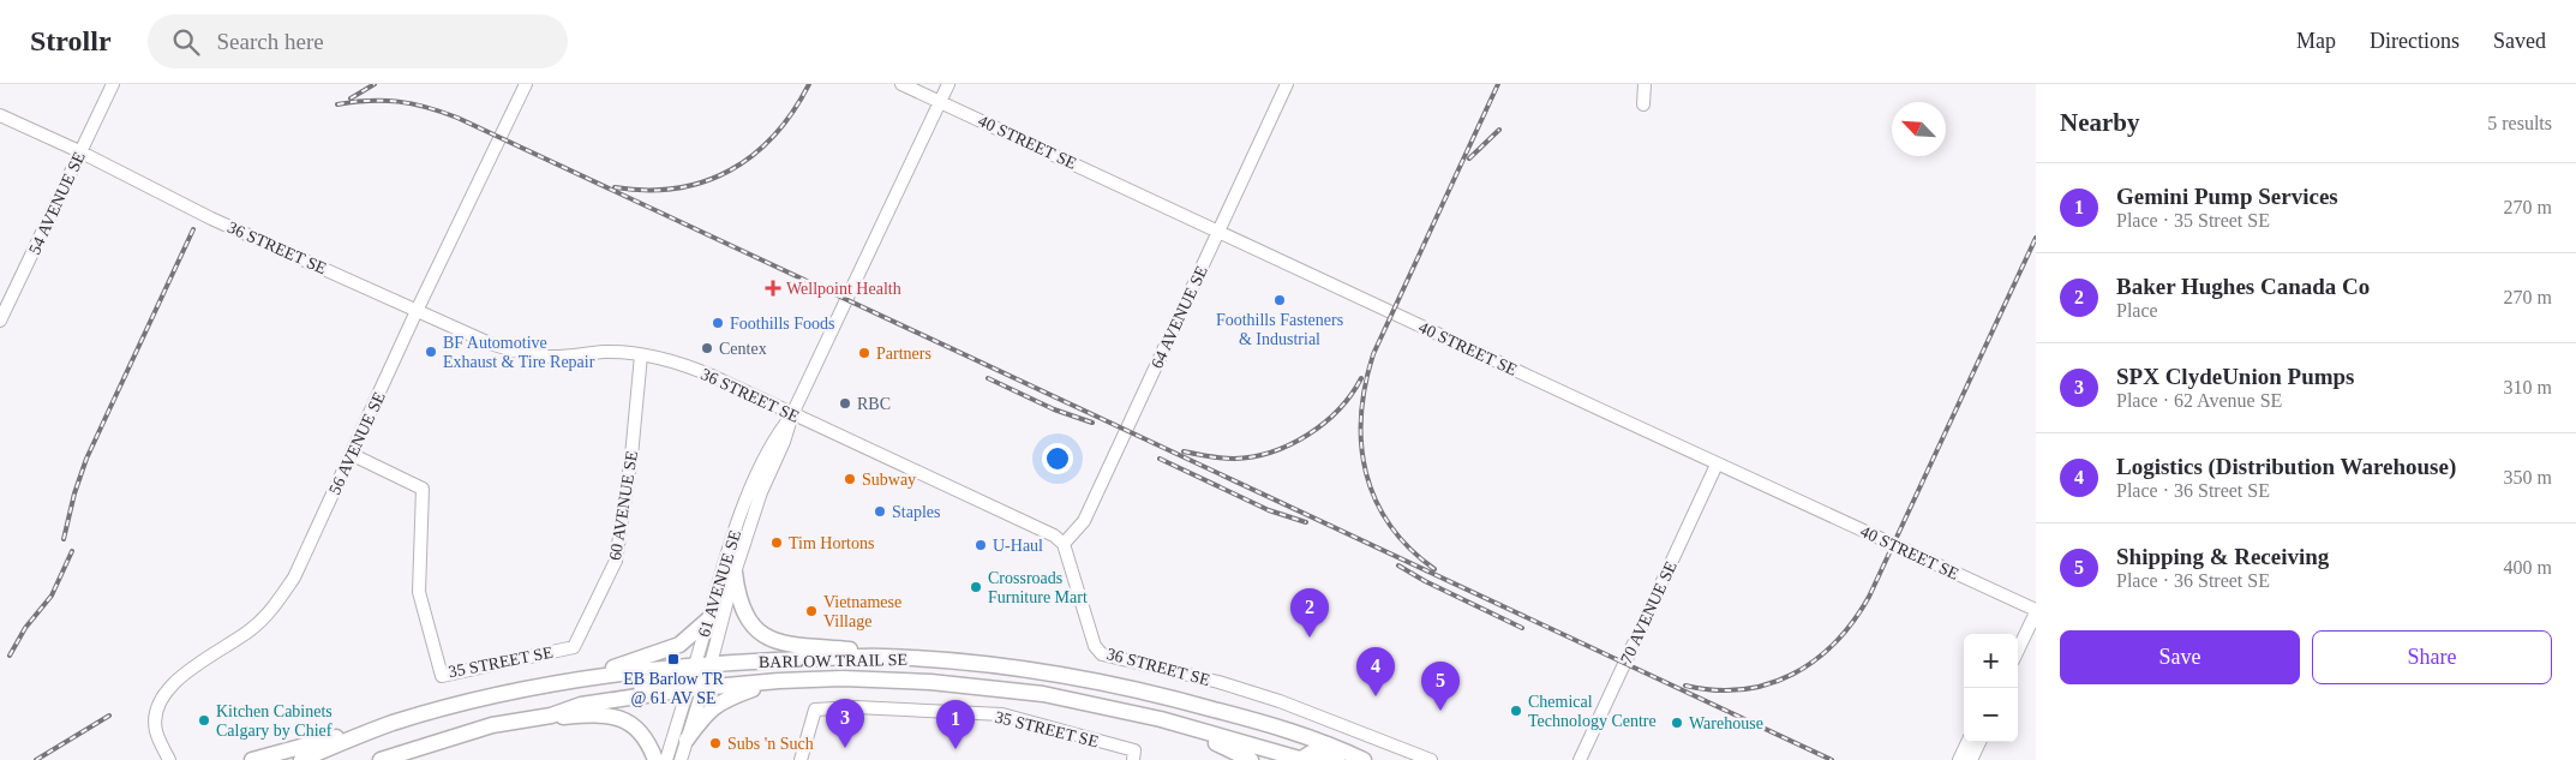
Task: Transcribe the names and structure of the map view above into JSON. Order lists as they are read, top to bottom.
{
  "streets": {
    "main road": ["BARLOW TRAIL SE"],
    "street": [
      "40 STREET SE",
      "54 AVENUE SE",
      "36 STREET SE",
      "64 AVENUE SE",
      "56 AVENUE SE",
      "60 AVENUE SE",
      "61 AVENUE SE",
      "70 AVENUE SE",
      "35 STREET SE"
    ]
  },
  "crossings": [
    ["40 STREET SE", "64 AVENUE SE"],
    ["40 STREET SE", "61 AVENUE SE"],
    ["40 STREET SE", "70 AVENUE SE"],
    ["54 AVENUE SE", "36 STREET SE"],
    ["36 STREET SE", "64 AVENUE SE"],
    ["36 STREET SE", "56 AVENUE SE"],
    ["36 STREET SE", "60 AVENUE SE"],
    ["36 STREET SE", "61 AVENUE SE"],
    ["56 AVENUE SE", "35 STREET SE"],
    ["60 AVENUE SE", "35 STREET SE"],
    ["61 AVENUE SE", "BARLOW TRAIL SE"]
  ],
  "places": {
    "health": ["Wellpoint Health"],
    "other": [
      "Foothills Fasteners & Industrial",
      "Foothills Foods",
      "Centex",
      "BF Automotive Exhaust & Tire Repair",
      "Partners",
      "RBC",
      "Subway",
      "Staples",
      "Tim Hortons",
      "U-Haul",
      "Crossroads Furniture Mart",
      "Vietnamese Village",
      "Chemical Technology Centre",
      "Kitchen Cabinets Calgary by Chief",
      "Warehouse",
      "Subs 'n Such"
    ],
    "transit": ["EB Barlow TR @ 61 AV SE"]
  },
  "north": "top left",
  "page": {
    "header": "Strollr",
    "search": "Search here",
    "nav": ["Map", "Directions", "Saved"],
    "heading": ["Nearby", "5 results"],
    "list": [
      {
        "mark": "1",
        "name": "Gemini Pump Services",
        "note": "Place · 35 Street SE",
        "value": "270 m"
      },
      {
        "mark": "2",
        "name": "Baker Hughes Canada Co",
        "note": "Place",
        "value": "270 m"
      },
      {
        "mark": "3",
        "name": "SPX ClydeUnion Pumps",
        "note": "Place · 62 Avenue SE",
        "value": "310 m"
      },
      {
        "mark": "4",
        "name": "Logistics (Distribution Warehouse)",
        "note": "Place · 36 Street SE",
        "value": "350 m"
      },
      {
        "mark": "5",
        "name": "Shipping & Receiving",
        "note": "Place · 36 Street SE",
        "value": "400 m"
      }
    ],
    "pins": [
      "2",
      "4",
      "5",
      "3",
      "1"
    ],
    "buttons": ["Save", "Share"],
    "map_buttons": ["+", "−"]
  }
}
